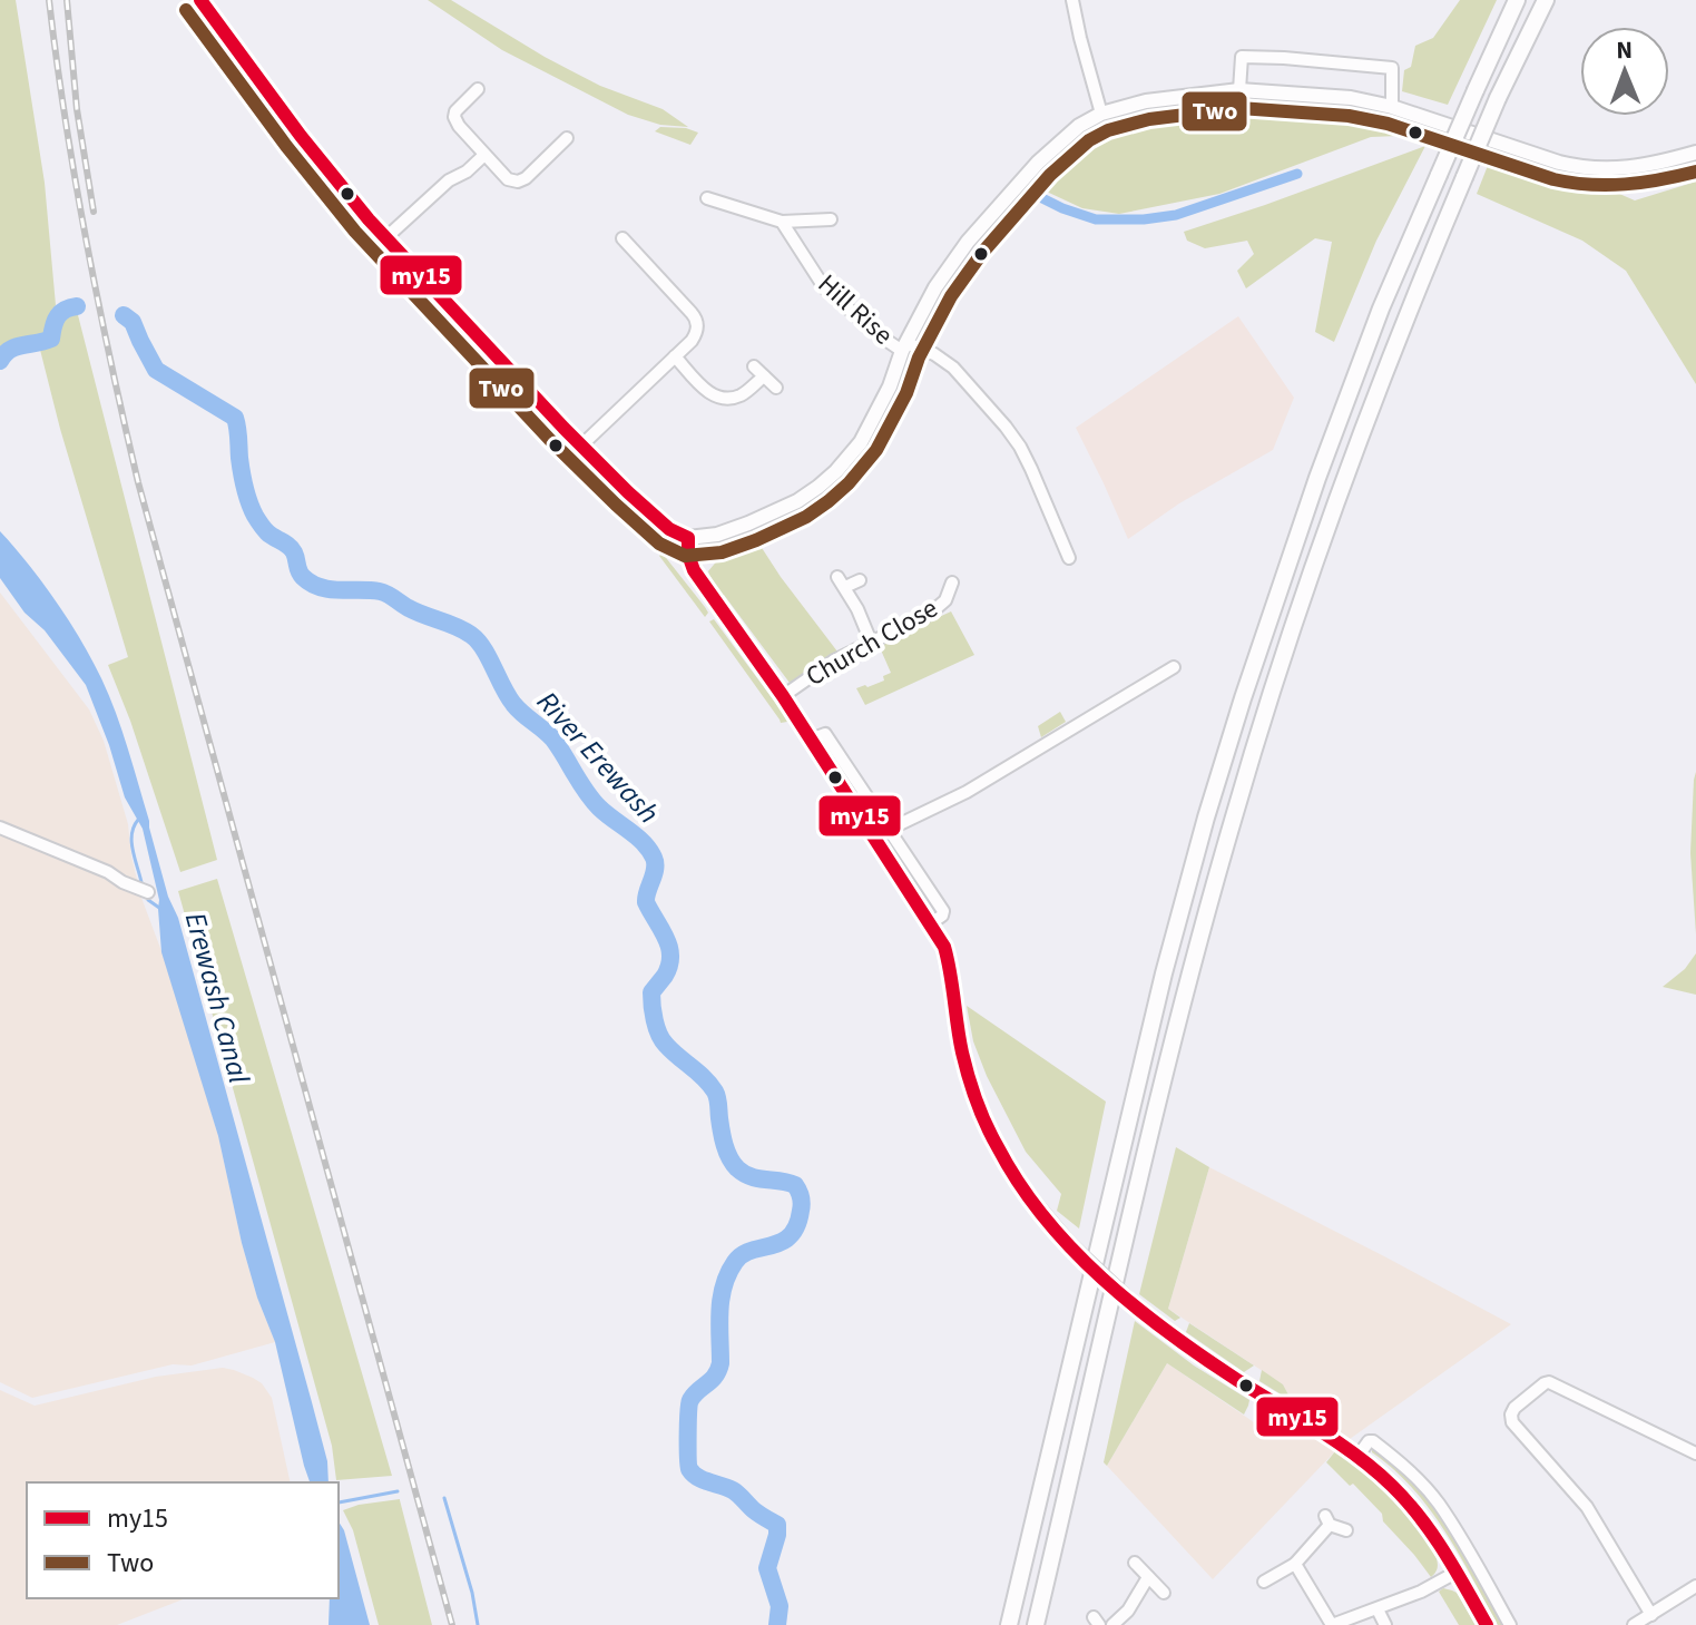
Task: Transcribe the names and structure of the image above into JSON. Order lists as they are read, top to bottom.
{
  "streets": {
    "street": ["Hill Rise", "Church Close"]
  },
  "water": ["River Erewash", "Erewash Canal"],
  "lines": ["transit line my15", "transit line Two"],
  "legend": ["my15", "Two"],
  "north": "top"
}
